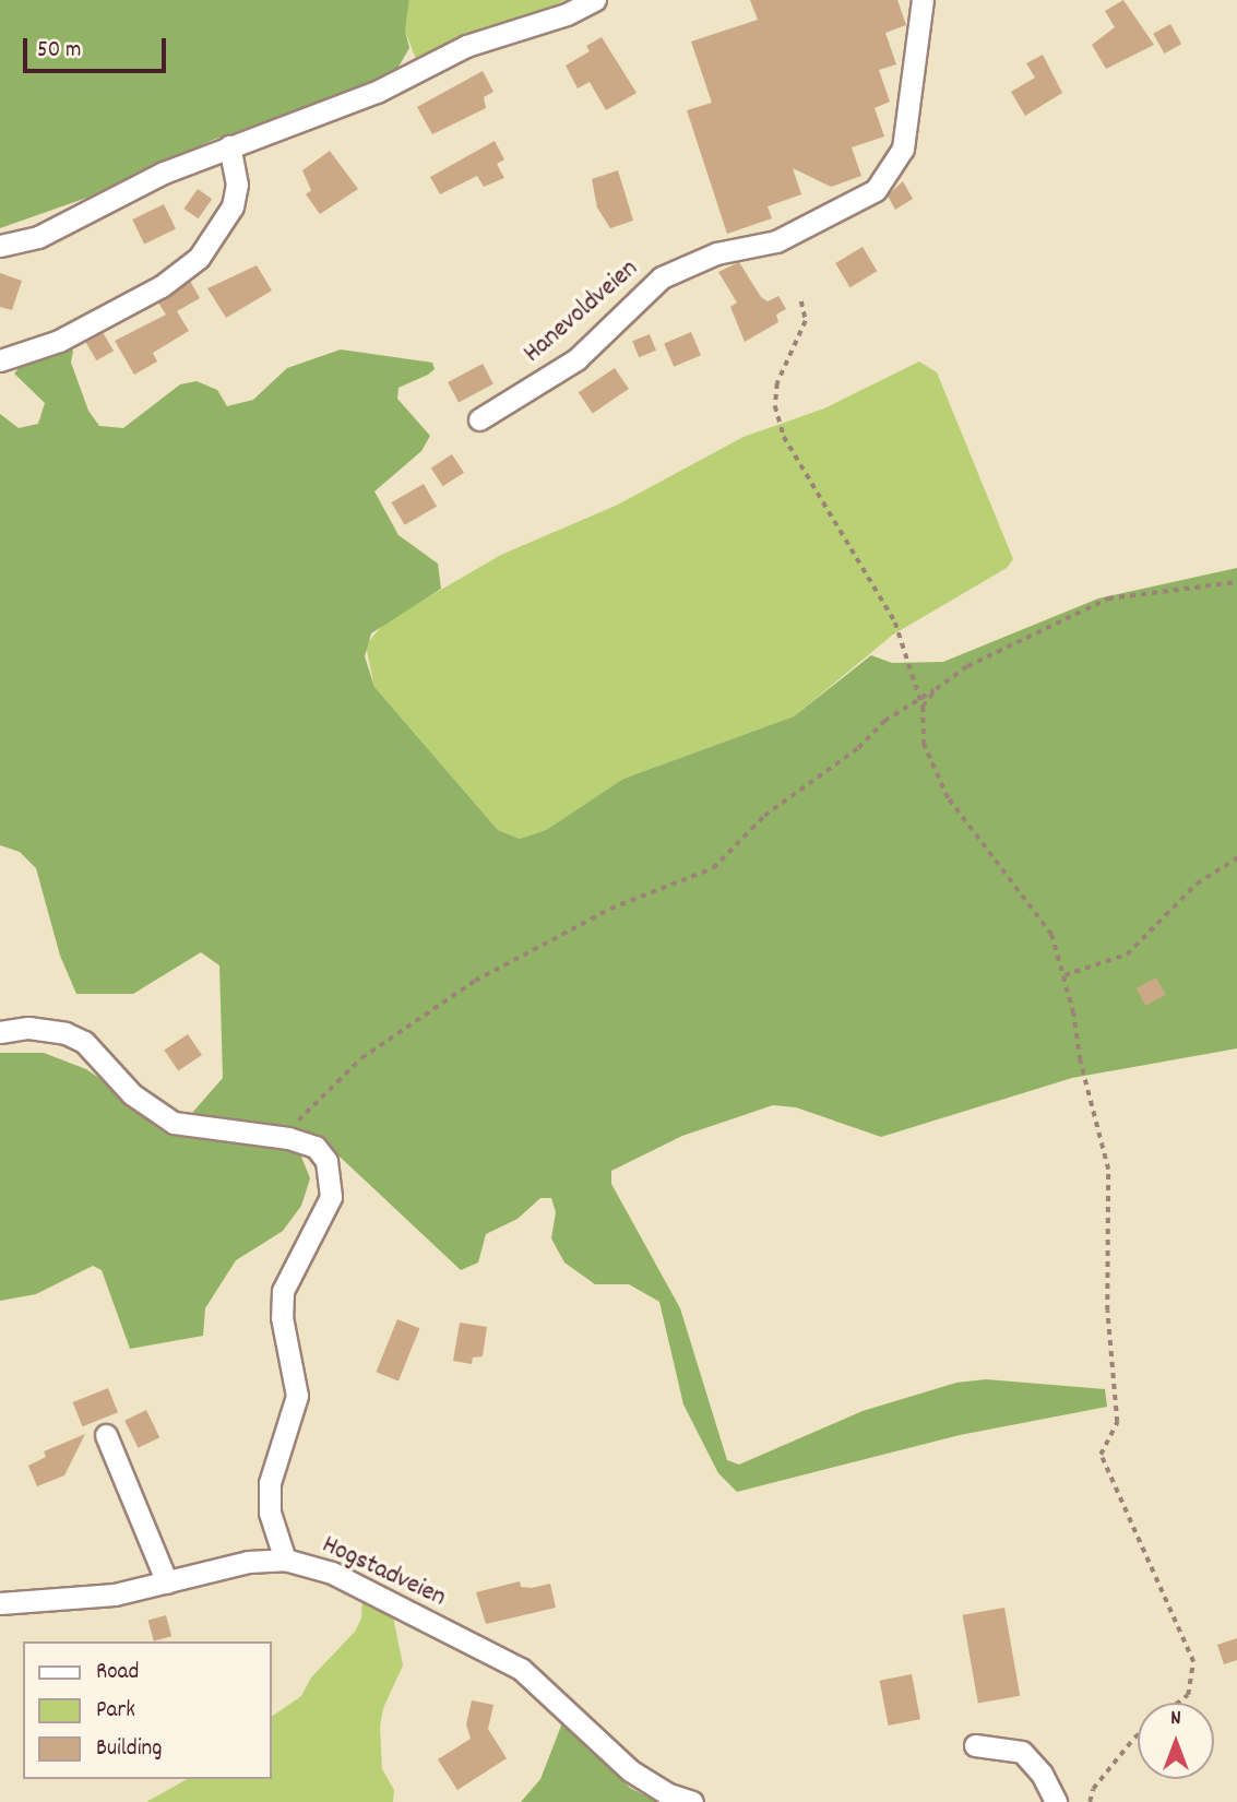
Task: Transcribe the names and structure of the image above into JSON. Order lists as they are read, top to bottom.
{
  "streets": {
    "street": ["Hanevoldveien", "Hogstadveien"]
  },
  "legend": ["Road", "Park", "Building"],
  "scale_bar": "50 m",
  "north": "top"
}
